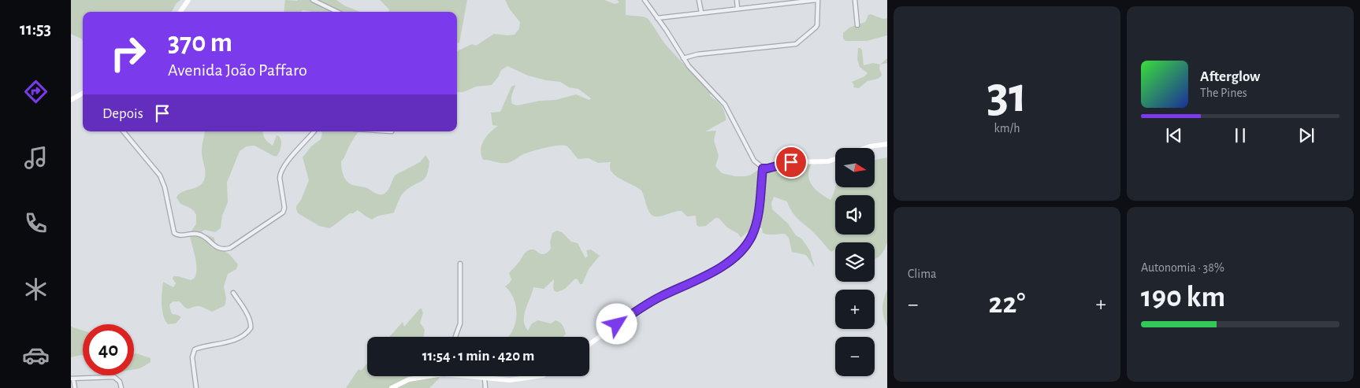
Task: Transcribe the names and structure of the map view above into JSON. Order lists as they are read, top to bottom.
{
  "north": "right",
  "page": {
    "tabs": "11:53",
    "tile": [
      ["31", "km/h"],
      "Clima",
      ["Autonomia · 38%", "190 km"]
    ],
    "turn": ["370 m", "Avenida João Paffaro"],
    "song": ["Afterglow", "The Pines"],
    "then": "Depois",
    "map_buttons": ["+", "−"],
    "heat": ["−", "22°", "+"],
    "limit": "40",
    "trip": "11:54 · 1 min · 420 m"
  }
}
